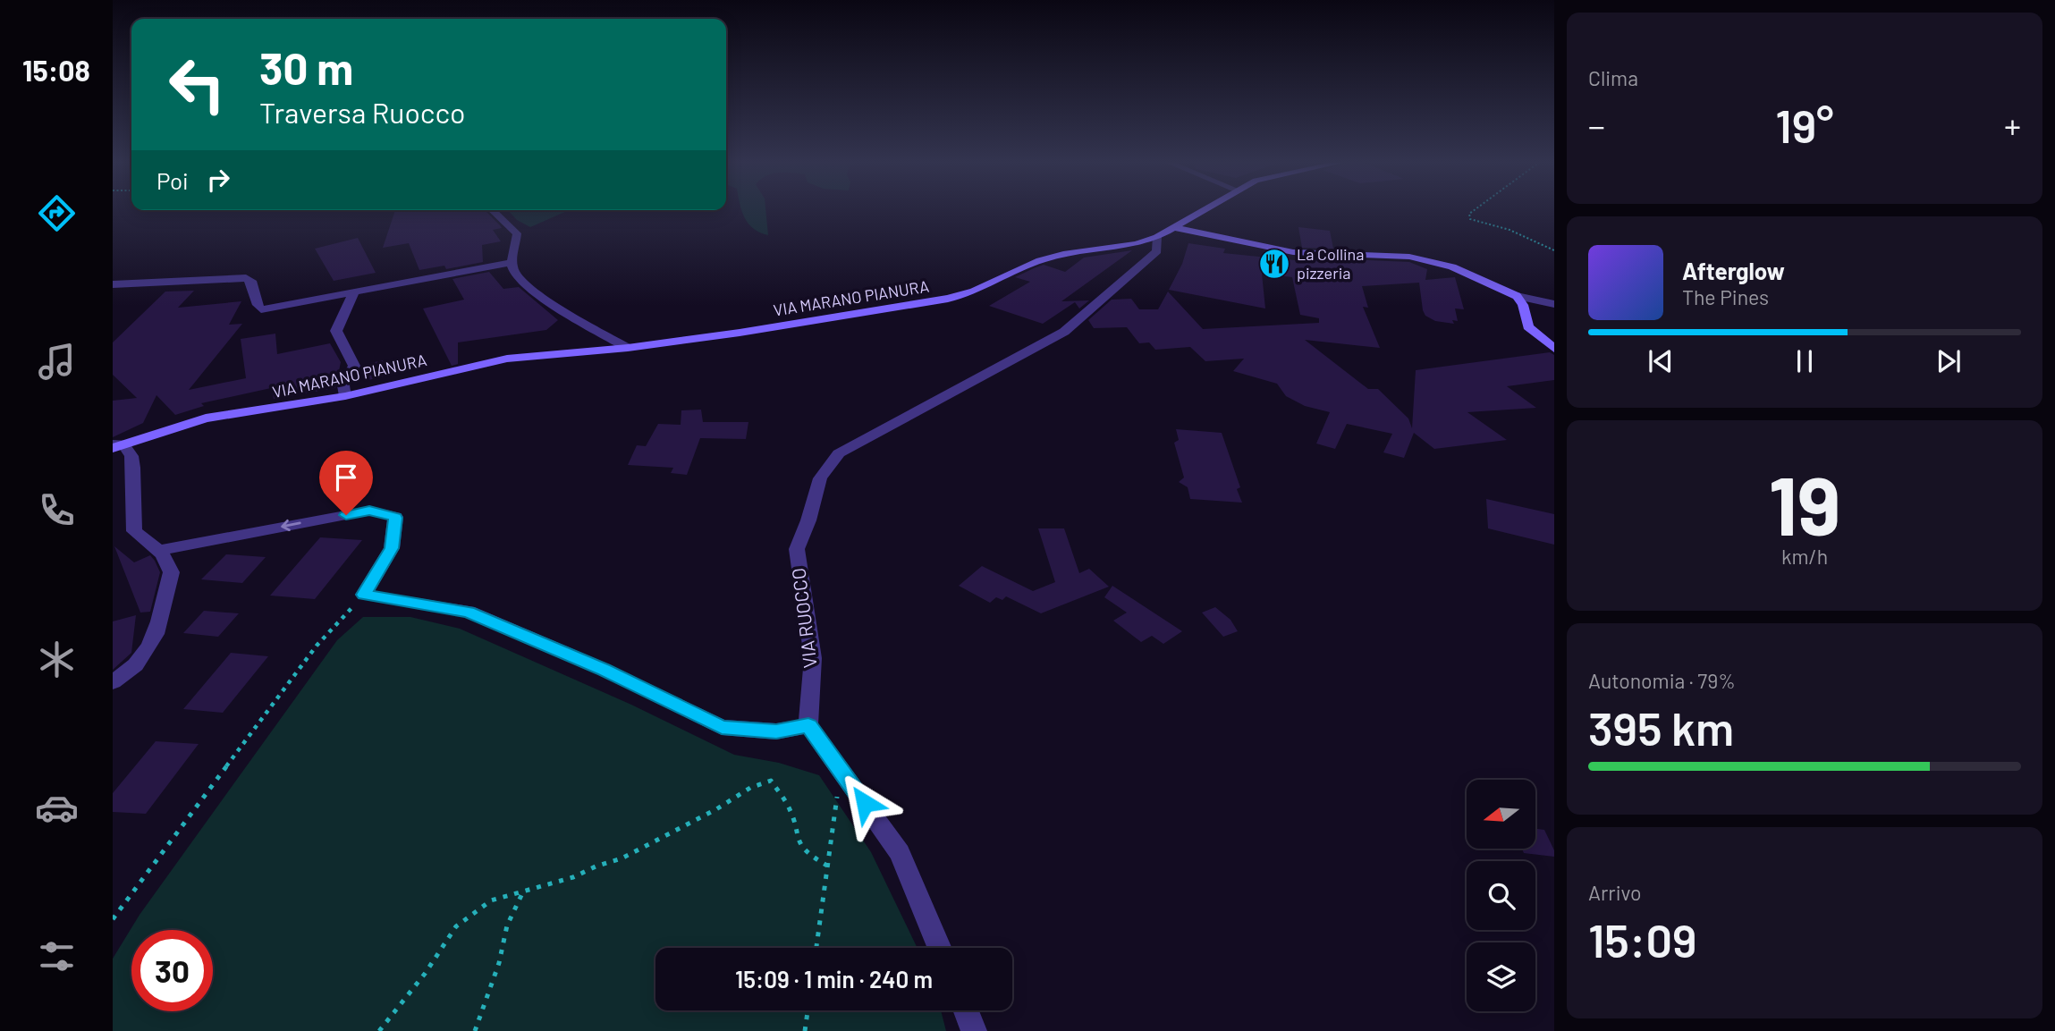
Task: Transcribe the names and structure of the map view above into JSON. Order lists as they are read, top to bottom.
{
  "streets": {
    "street": ["VIA MARANO PIANURA", "VIA RUOCCO"]
  },
  "crossings": [
    ["VIA MARANO PIANURA", "VIA RUOCCO"]
  ],
  "places": {
    "restaurant": ["La Collina pizzeria"]
  },
  "north": "left",
  "page": {
    "tabs": "15:08",
    "tile": [
      "Clima",
      ["19", "km/h"],
      ["Autonomia · 79%", "395 km"],
      ["Arrivo", "15:09"]
    ],
    "turn": ["30 m", "Traversa Ruocco"],
    "heat": ["−", "19°", "+"],
    "then": "Poi",
    "song": ["Afterglow", "The Pines"],
    "limit": "30",
    "trip": "15:09 · 1 min · 240 m"
  }
}
